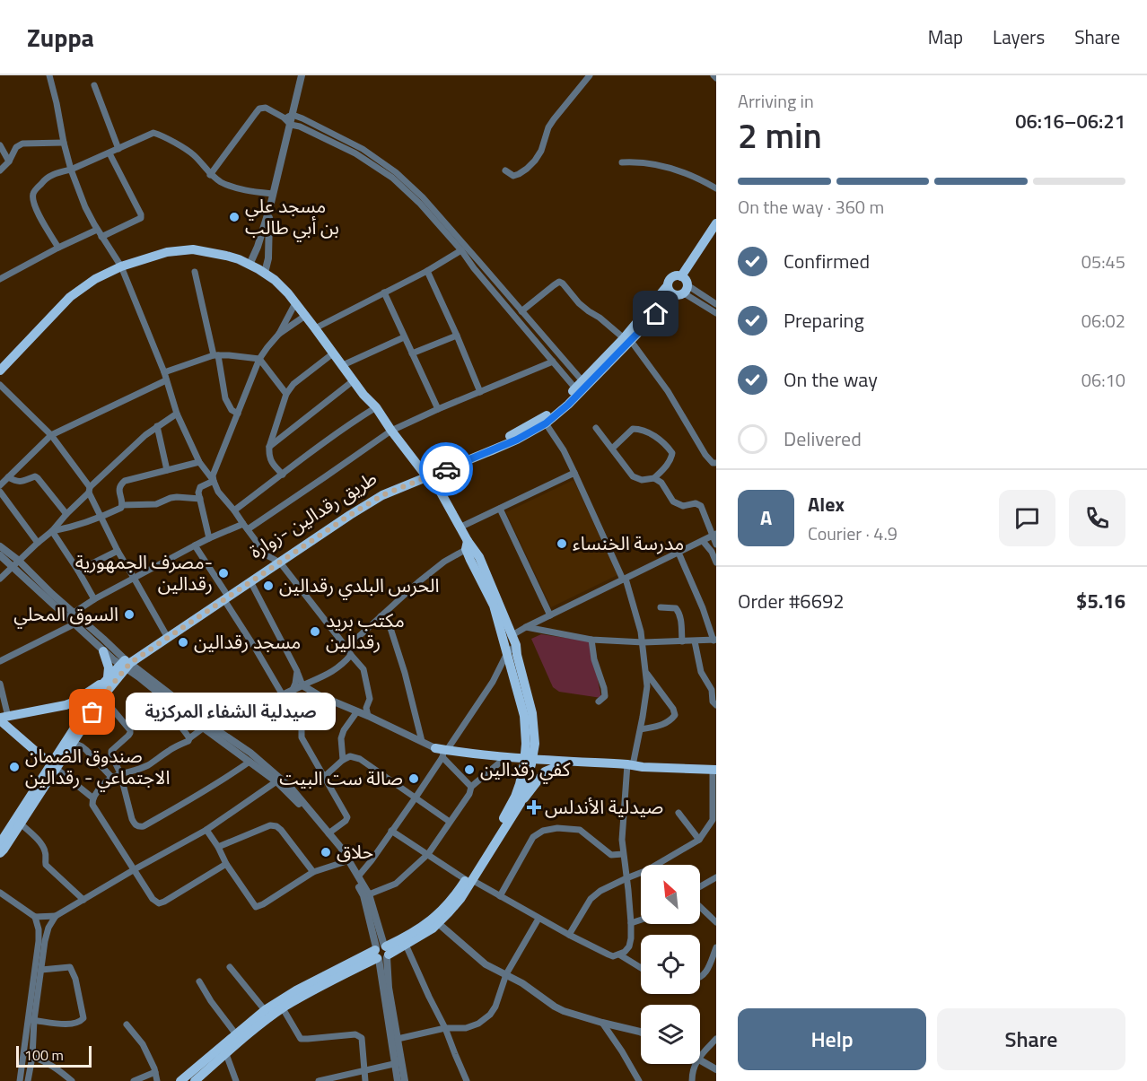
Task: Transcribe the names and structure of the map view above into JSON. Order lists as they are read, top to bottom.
{
  "streets": {
    "main road": ["طريق رقدالين -زوارة"]
  },
  "places": {
    "other": [
      "مسجد علي بن أبي طالب",
      "مدرسة الخنساء",
      "مصرف الجمهورية- رقدالين",
      "الحرس البلدي رقدالين",
      "السوق المحلي",
      "مكتب بريد رقدالين",
      "مسجد رقدالين",
      "صيدلية الشفاء المركزية",
      "صندوق الضمان الاجتماعي - رقدالين",
      "كفي رقدالين",
      "صالة ست البيت",
      "حلاق"
    ],
    "health": ["صيدلية الأندلس"]
  },
  "scale_bar": "100 m",
  "north": "top left",
  "page": {
    "header": "Zuppa",
    "nav": ["Map", "Layers", "Share"],
    "heading": ["2 min", "Arriving in", "06:16–06:21"],
    "panel": [
      "Alex",
      "Courier · 4.9",
      "Order #6692",
      "$5.16"
    ],
    "bar": "On the way · 360 m",
    "list": [
      ["Confirmed", "05:45"],
      ["Preparing", "06:02"],
      ["On the way", "06:10"],
      "Delivered"
    ],
    "round": "A",
    "bubble": "صيدلية الشفاء المركزية",
    "buttons": ["Help", "Share"],
    "scale": "100 m"
  }
}
